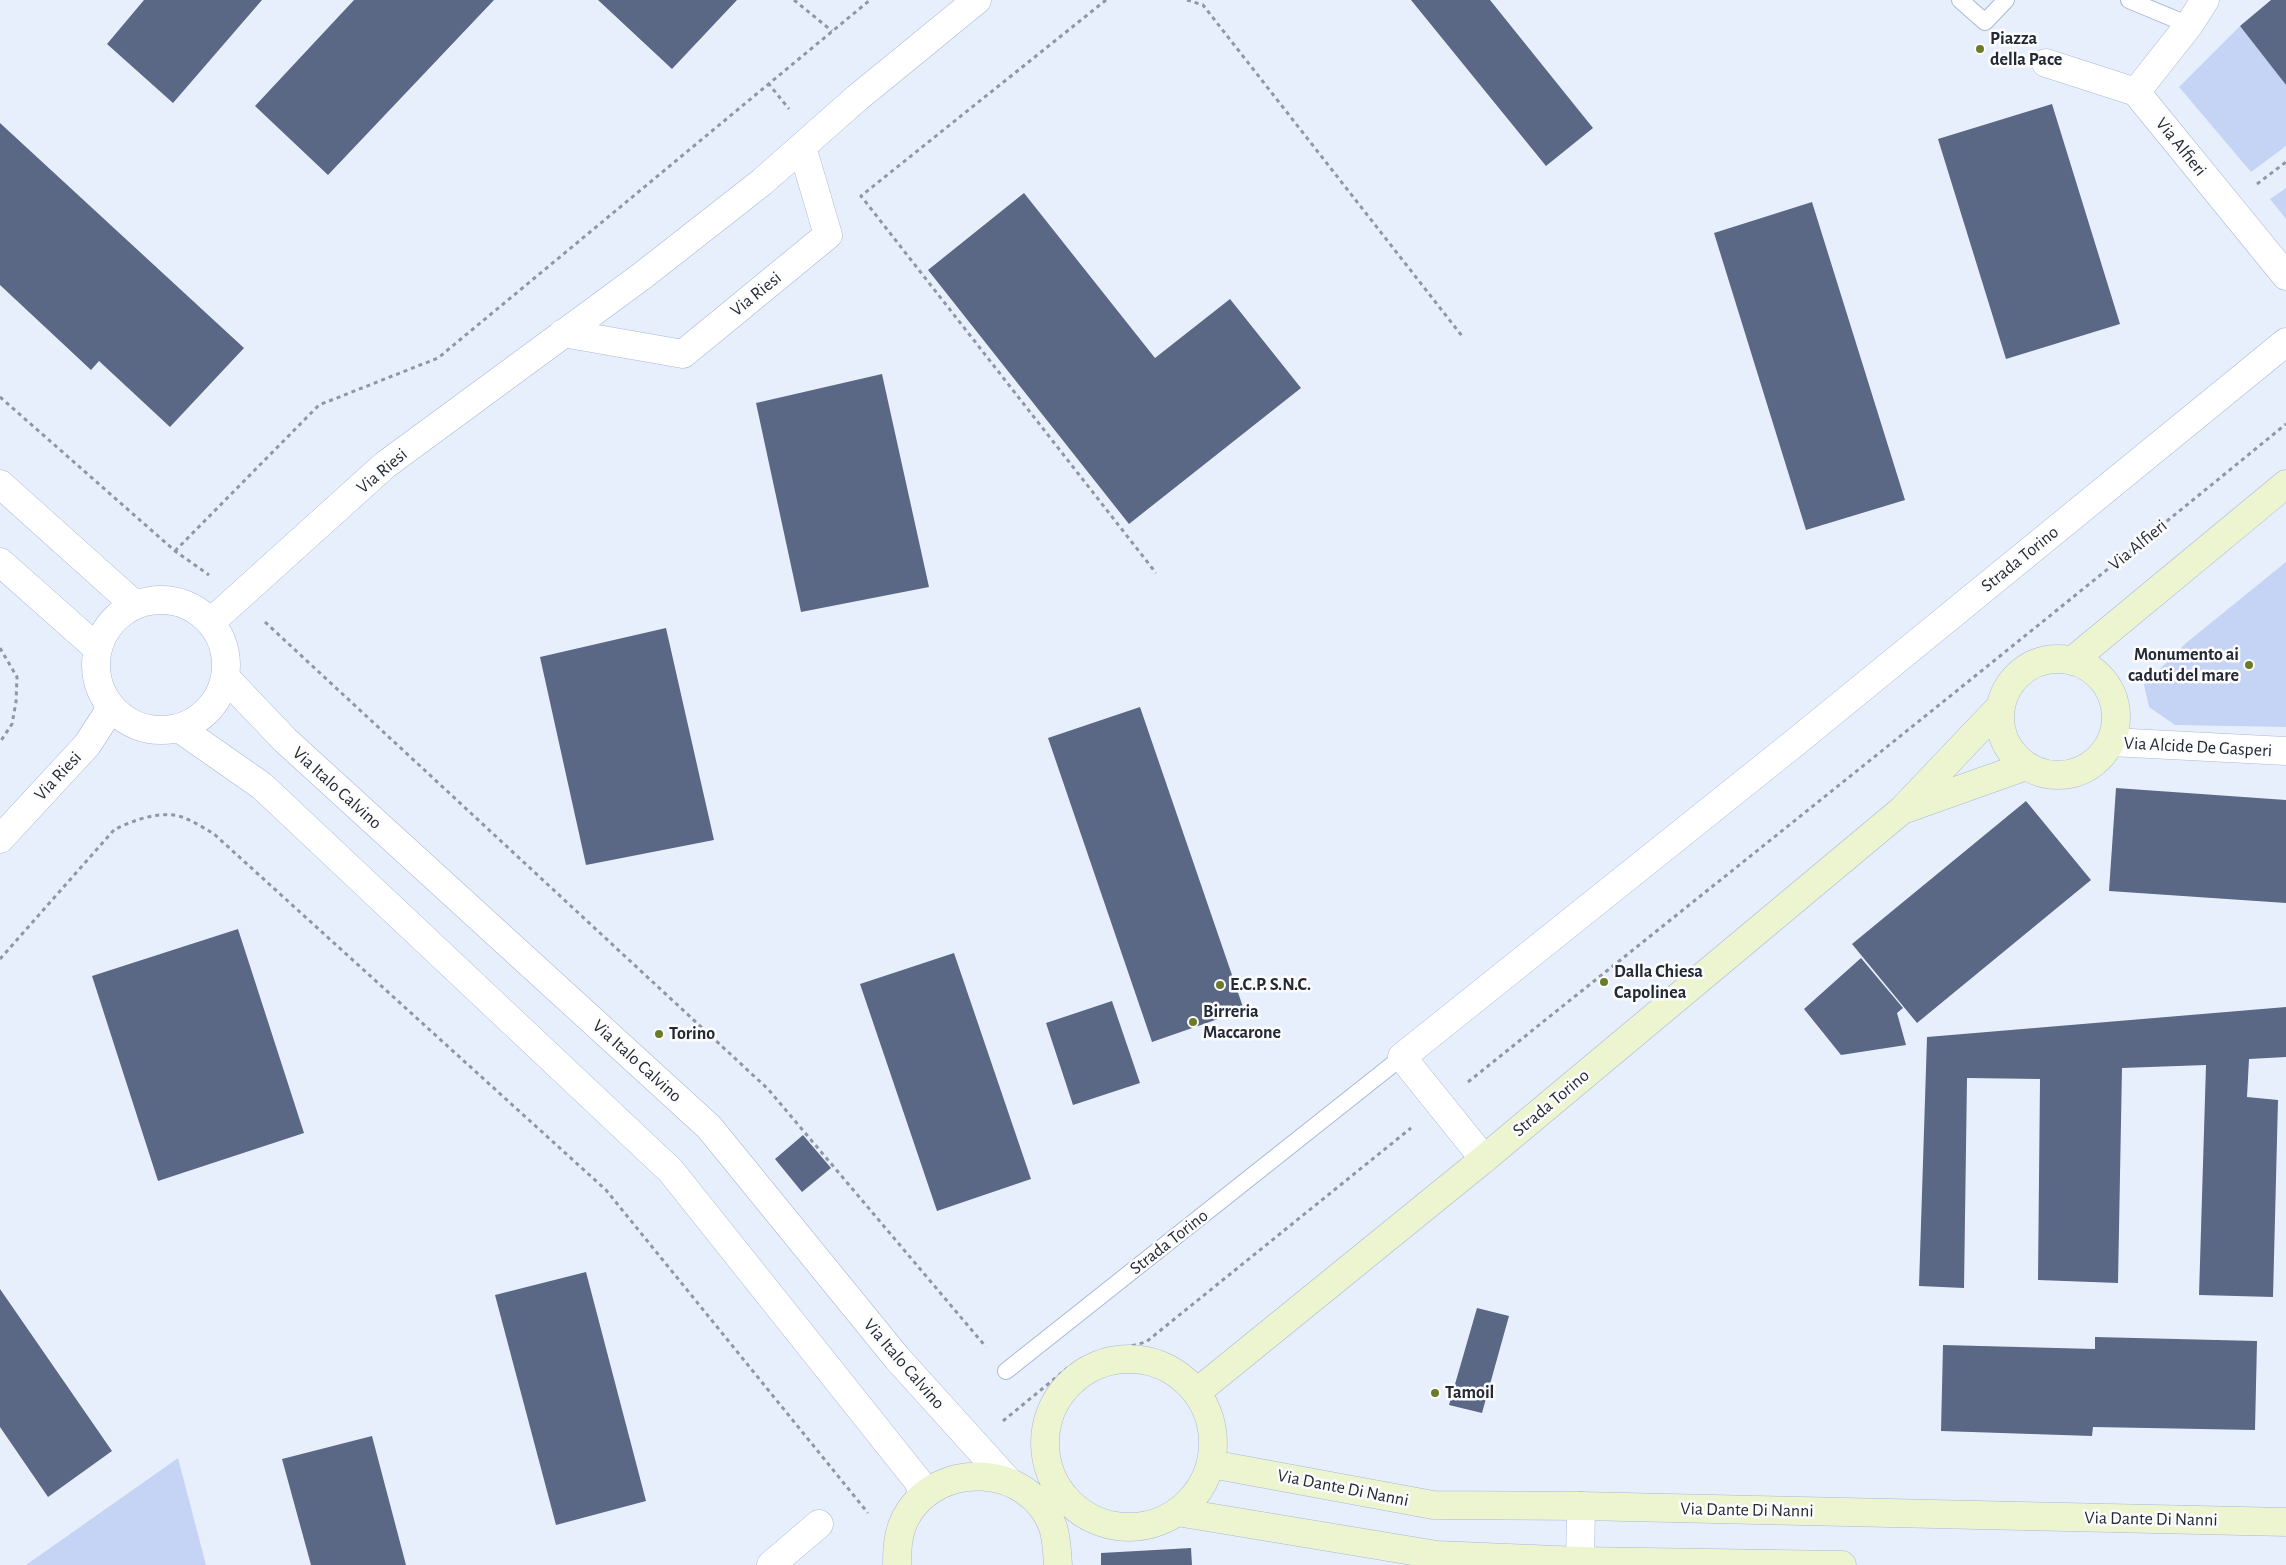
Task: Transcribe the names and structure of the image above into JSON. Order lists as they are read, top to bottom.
{
  "streets": {
    "street": [
      "Via Alfieri",
      "Via Riesi",
      "Strada Torino",
      "Via Alcide De Gasperi",
      "Via Italo Calvino",
      "Via Dante Di Nanni"
    ]
  },
  "crossings": [
    ["Via Riesi", "Via Italo Calvino"],
    ["Strada Torino", "Via Alcide De Gasperi"],
    ["Strada Torino", "Via Dante Di Nanni"]
  ],
  "places": [
    "Piazza della Pace",
    "Monumento ai caduti del mare",
    "Dalla Chiesa Capolinea",
    "E.C.P. S.N.C.",
    "Birreria Maccarone",
    "Torino",
    "Tamoil"
  ]
}
